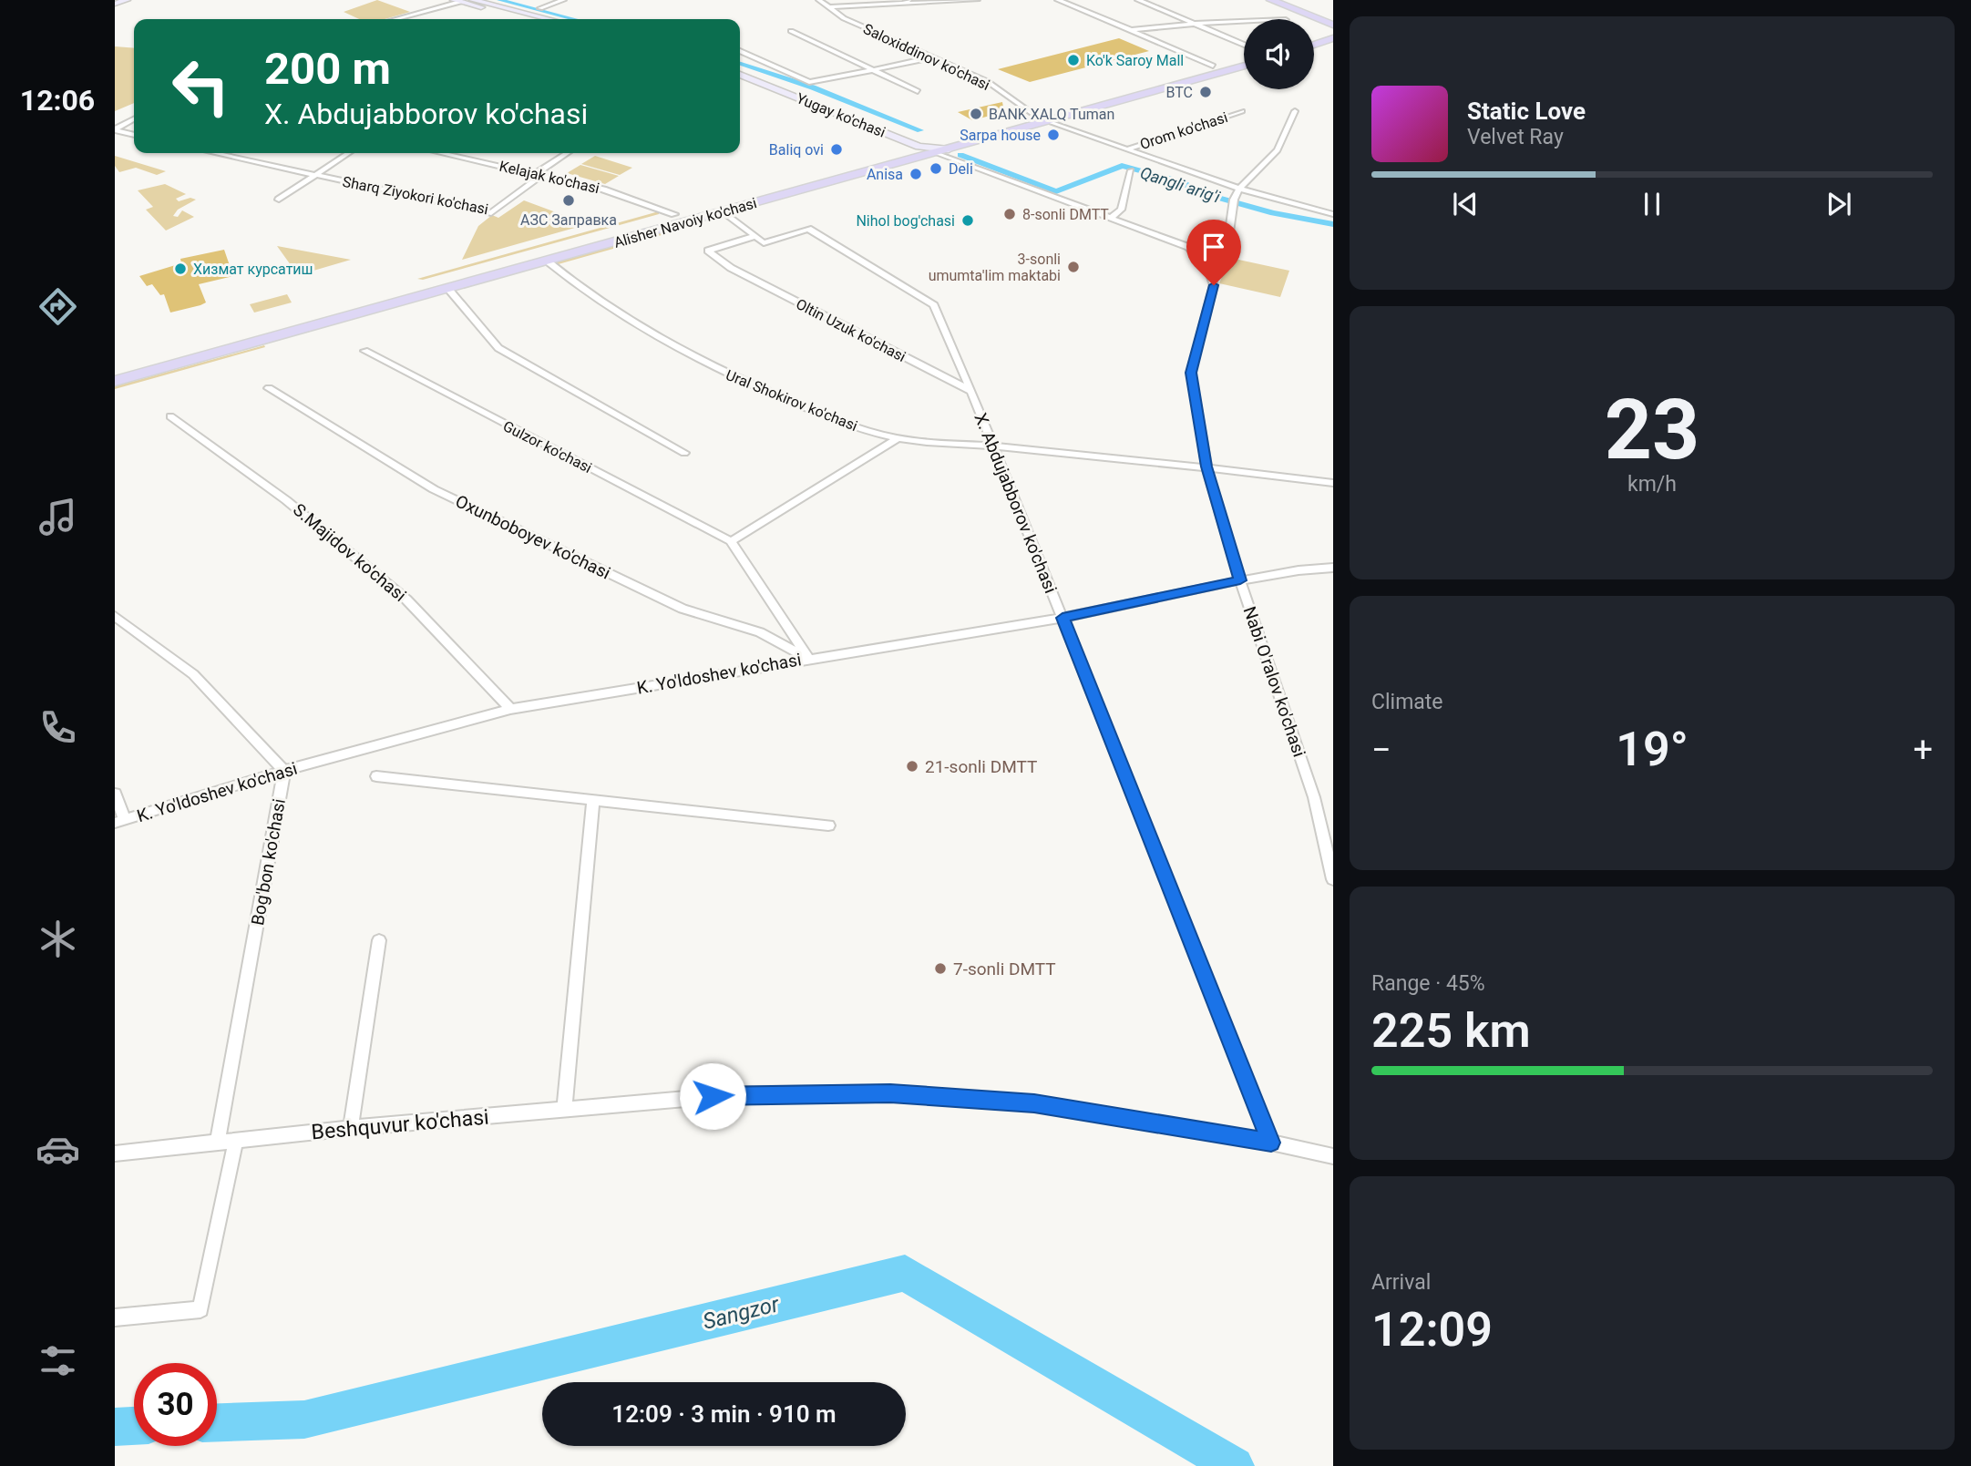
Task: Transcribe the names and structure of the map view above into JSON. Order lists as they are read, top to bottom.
{
  "streets": {
    "main road": ["Yugay ko'chasi", "Alisher Navoiy ko'chasi"],
    "street": [
      "Saloxiddinov ko'chasi",
      "Orom ko'chasi",
      "Kelajak ko'chasi",
      "Sharq Ziyokori ko'chasi",
      "Oltin Uzuk ko'chasi",
      "Ural Shokirov ko'chasi",
      "Gulzor ko'chasi",
      "X. Abdujabborov ko'chasi",
      "Oxunboboyev ko'chasi",
      "S.Majidov ko'chasi",
      "K. Yo'ldoshev ko'chasi",
      "Nabi O'ralov ko'chasi",
      "Bog'bon ko'chasi",
      "Beshquvur ko'chasi"
    ]
  },
  "crossings": [
    ["Saloxiddinov ko'chasi", "Alisher Navoiy ko'chasi"],
    ["Yugay ko'chasi", "Alisher Navoiy ko'chasi"],
    ["Kelajak ko'chasi", "Sharq Ziyokori ko'chasi"],
    ["Kelajak ko'chasi", "Alisher Navoiy ko'chasi"],
    ["Alisher Navoiy ko'chasi", "Ural Shokirov ko'chasi"],
    ["Oltin Uzuk ko'chasi", "X. Abdujabborov ko'chasi"],
    ["Ural Shokirov ko'chasi", "X. Abdujabborov ko'chasi"],
    ["Ural Shokirov ko'chasi", "Nabi O'ralov ko'chasi"],
    ["Gulzor ko'chasi", "Oxunboboyev ko'chasi"],
    ["Gulzor ko'chasi", "K. Yo'ldoshev ko'chasi"],
    ["X. Abdujabborov ko'chasi", "K. Yo'ldoshev ko'chasi"],
    ["X. Abdujabborov ko'chasi", "Beshquvur ko'chasi"],
    ["Oxunboboyev ko'chasi", "K. Yo'ldoshev ko'chasi"],
    ["S.Majidov ko'chasi", "K. Yo'ldoshev ko'chasi"],
    ["K. Yo'ldoshev ko'chasi", "Nabi O'ralov ko'chasi"],
    ["K. Yo'ldoshev ko'chasi", "Bog'bon ko'chasi"],
    ["Bog'bon ko'chasi", "Beshquvur ko'chasi"]
  ],
  "water": ["Qangli arig'i", "Sangzor"],
  "places": [
    "Ko'k Saroy Mall",
    "BTC",
    "BANK XALQ Tuman",
    "Sarpa house",
    "Baliq ovi",
    "Deli",
    "Anisa",
    "АЗС Заправка",
    "8-sonli DMTT",
    "Nihol bog'chasi",
    "3-sonli umumta'lim maktabi",
    "Хизмат курсатиш",
    "21-sonli DMTT",
    "7-sonli DMTT"
  ],
  "page": {
    "tabs": "12:06",
    "turn": ["200 m", "X. Abdujabborov ko'chasi"],
    "song": ["Static Love", "Velvet Ray"],
    "tile": [
      ["23", "km/h"],
      "Climate",
      ["Range · 45%", "225 km"],
      ["Arrival", "12:09"]
    ],
    "heat": ["−", "19°", "+"],
    "limit": "30",
    "trip": "12:09 · 3 min · 910 m"
  }
}
